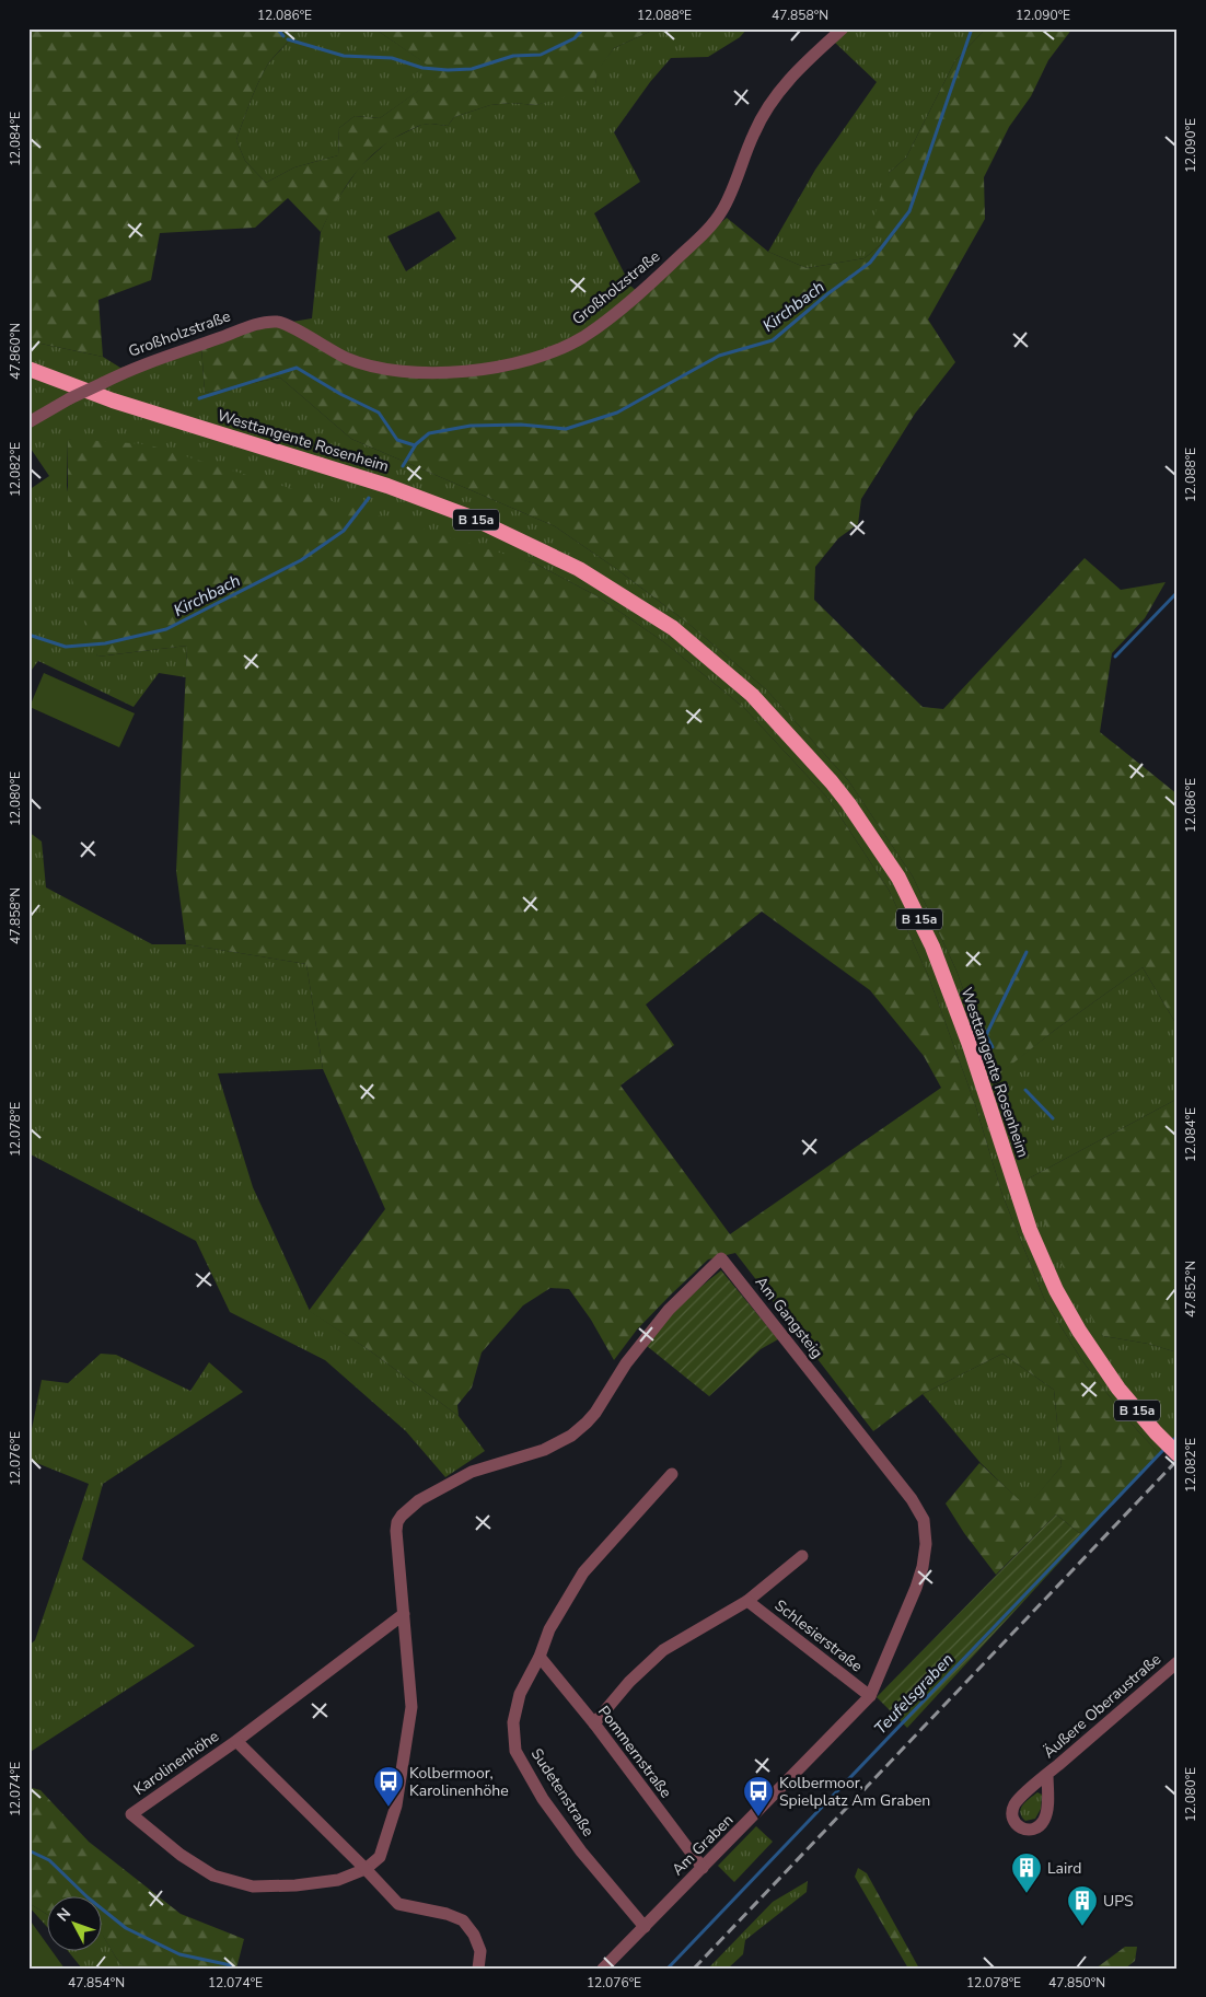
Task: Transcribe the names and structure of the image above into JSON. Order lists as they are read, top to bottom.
{
  "streets": {
    "highway": ["Westtangente Rosenheim", "B 15a"],
    "street": [
      "Großholzstraße",
      "Am Gangsteig",
      "Schlesierstraße",
      "Äußere Oberaustraße",
      "Pommernstraße",
      "Karolinenhöhe",
      "Sudetenstraße",
      "Am Graben"
    ]
  },
  "crossings": [
    ["Am Gangsteig", "Schlesierstraße"],
    ["Am Gangsteig", "Karolinenhöhe"],
    ["Am Gangsteig", "Am Graben"],
    ["Schlesierstraße", "Pommernstraße"],
    ["Schlesierstraße", "Am Graben"],
    ["Pommernstraße", "Sudetenstraße"],
    ["Pommernstraße", "Am Graben"],
    ["Sudetenstraße", "Am Graben"]
  ],
  "water": ["Kirchbach", "Teufelsgraben"],
  "places": {
    "bus stop": ["Kolbermoor, Karolinenhöhe", "Kolbermoor, Spielplatz Am Graben"],
    "building": ["Laird", "UPS"]
  },
  "north": "top left",
  "coordinates": [
    "12.086°E",
    "12.088°E",
    "47.858°N",
    "12.090°E",
    "12.084°E",
    "47.860°N",
    "12.082°E",
    "12.080°E",
    "12.078°E",
    "47.852°N",
    "12.076°E",
    "12.074°E",
    "47.854°N",
    "47.850°N"
  ]
}
